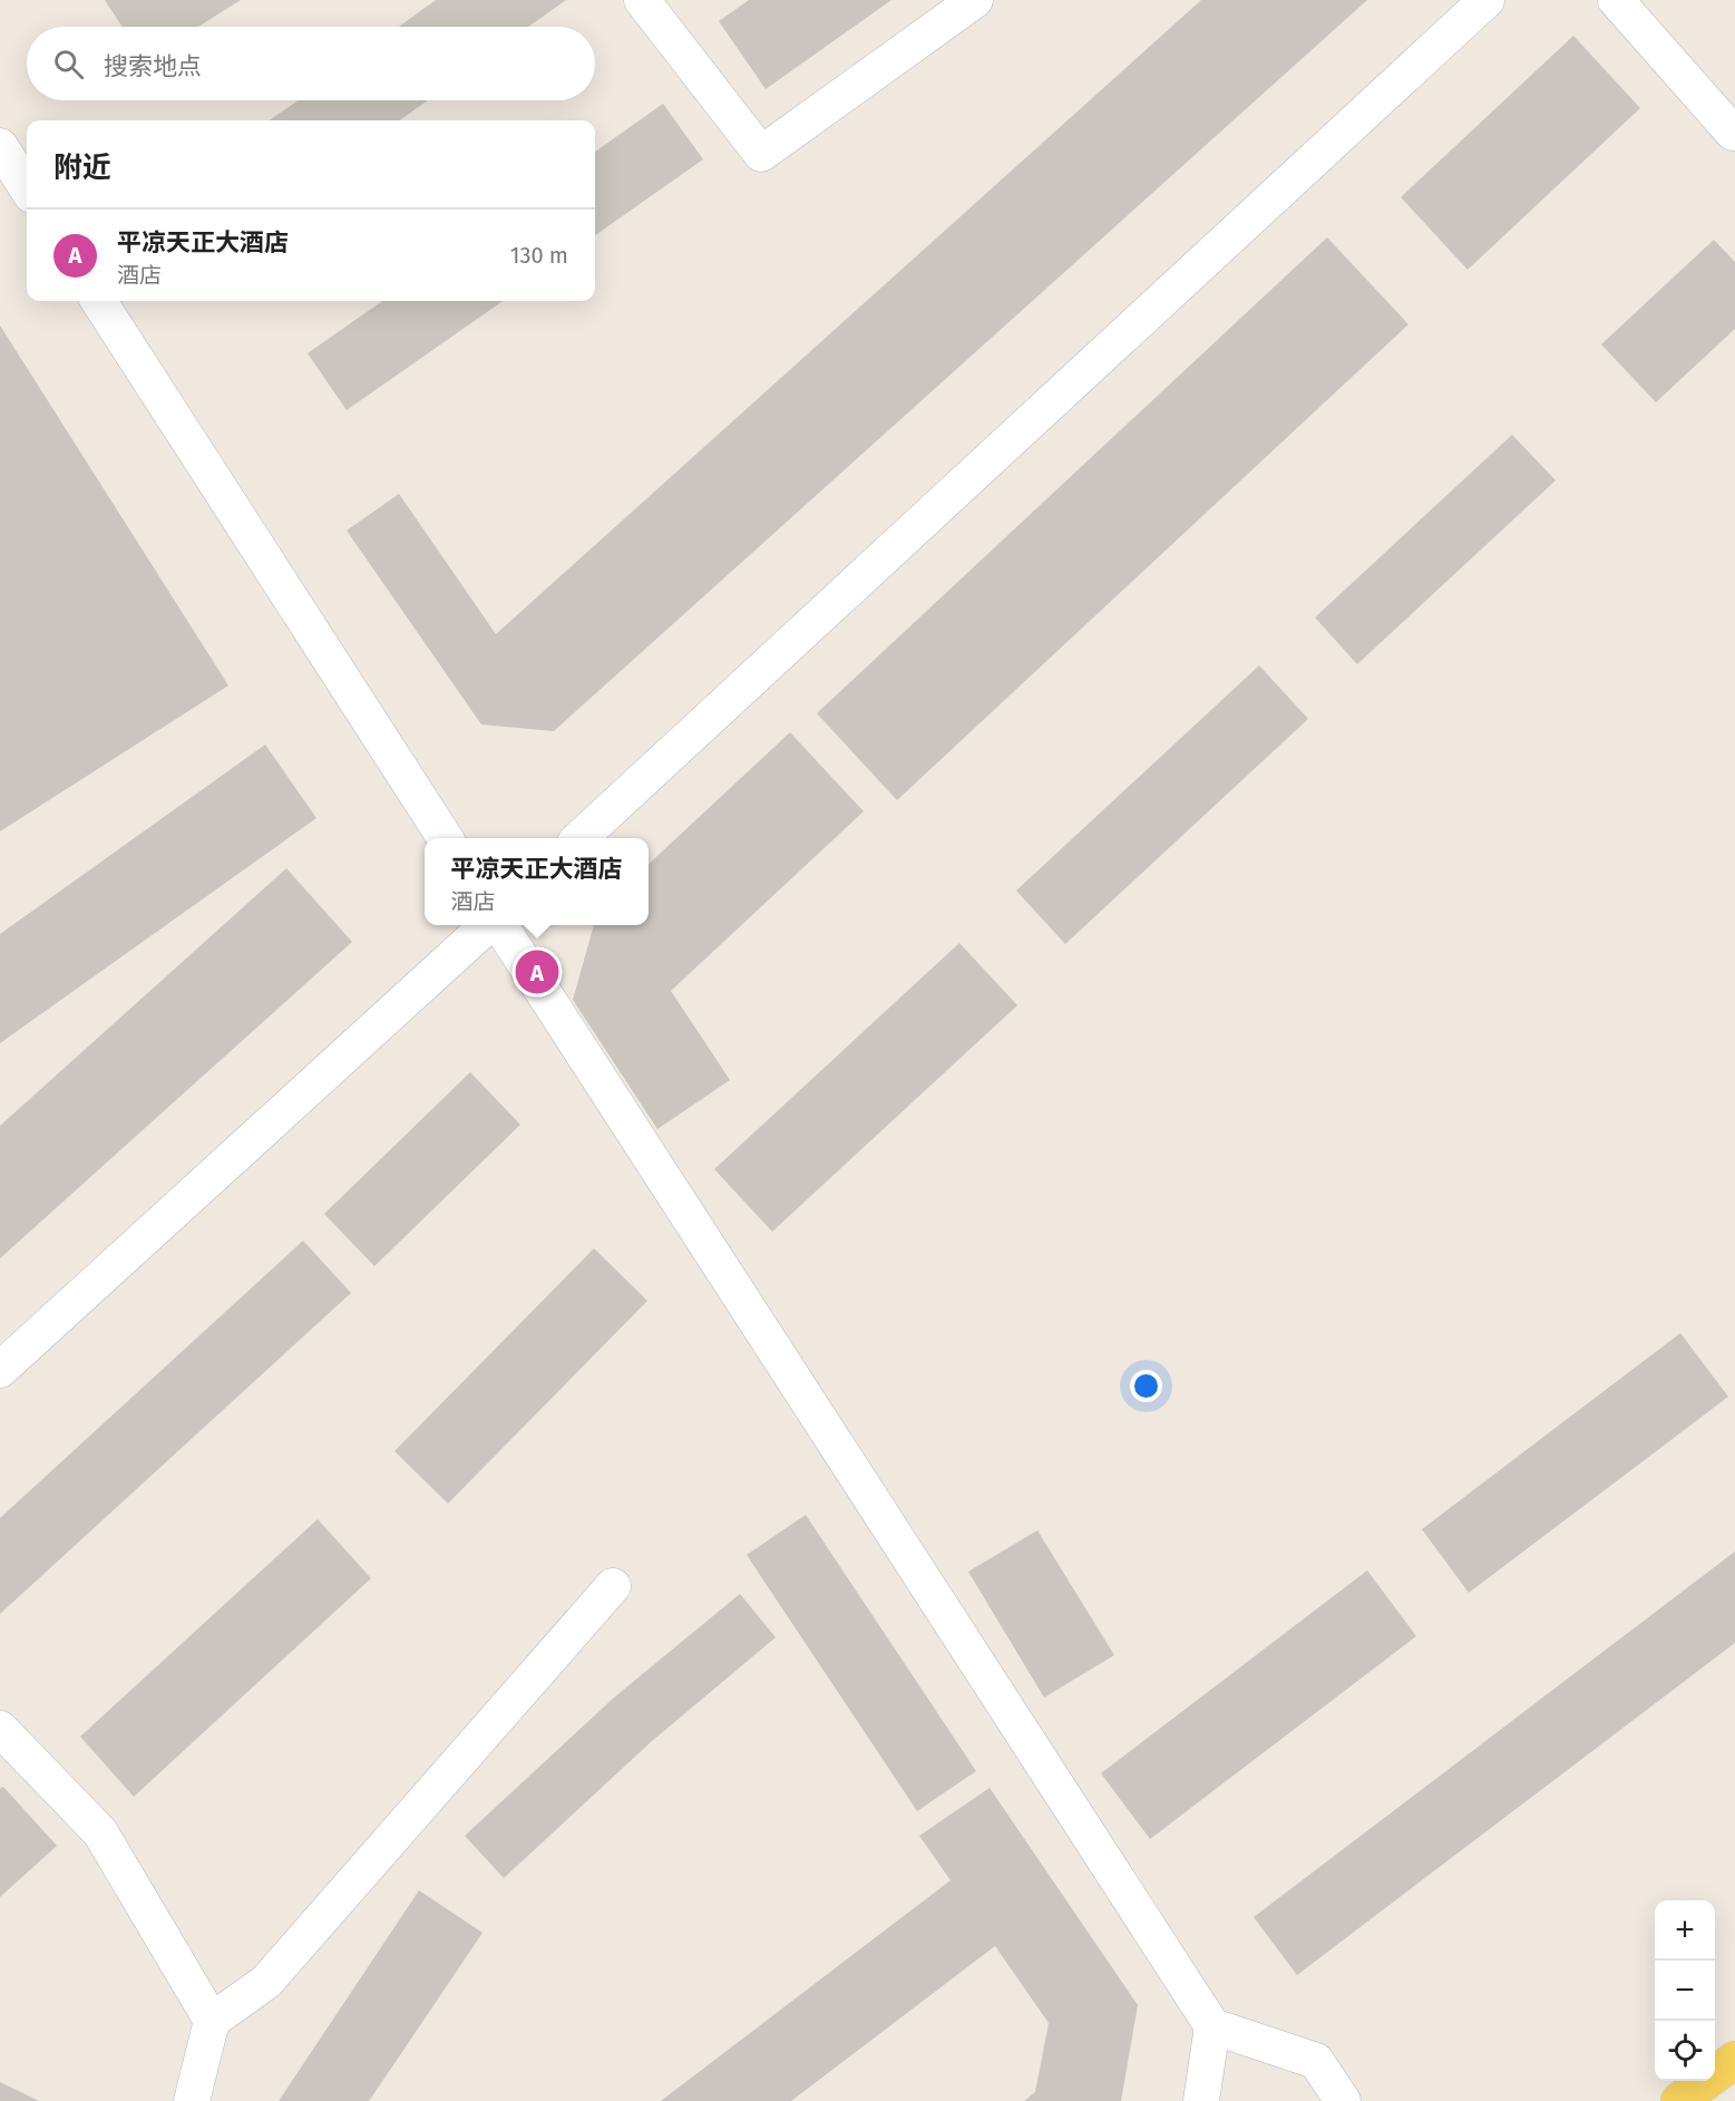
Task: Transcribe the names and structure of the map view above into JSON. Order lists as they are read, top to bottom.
{
  "page": {
    "search": "搜索地点",
    "heading": "附近",
    "list": [
      {
        "mark": "A",
        "name": "平凉天正大酒店",
        "note": "酒店",
        "value": "130 m"
      }
    ],
    "popup": ["平凉天正大酒店", "酒店"],
    "pins": "A",
    "map_buttons": ["+", "−"]
  }
}
